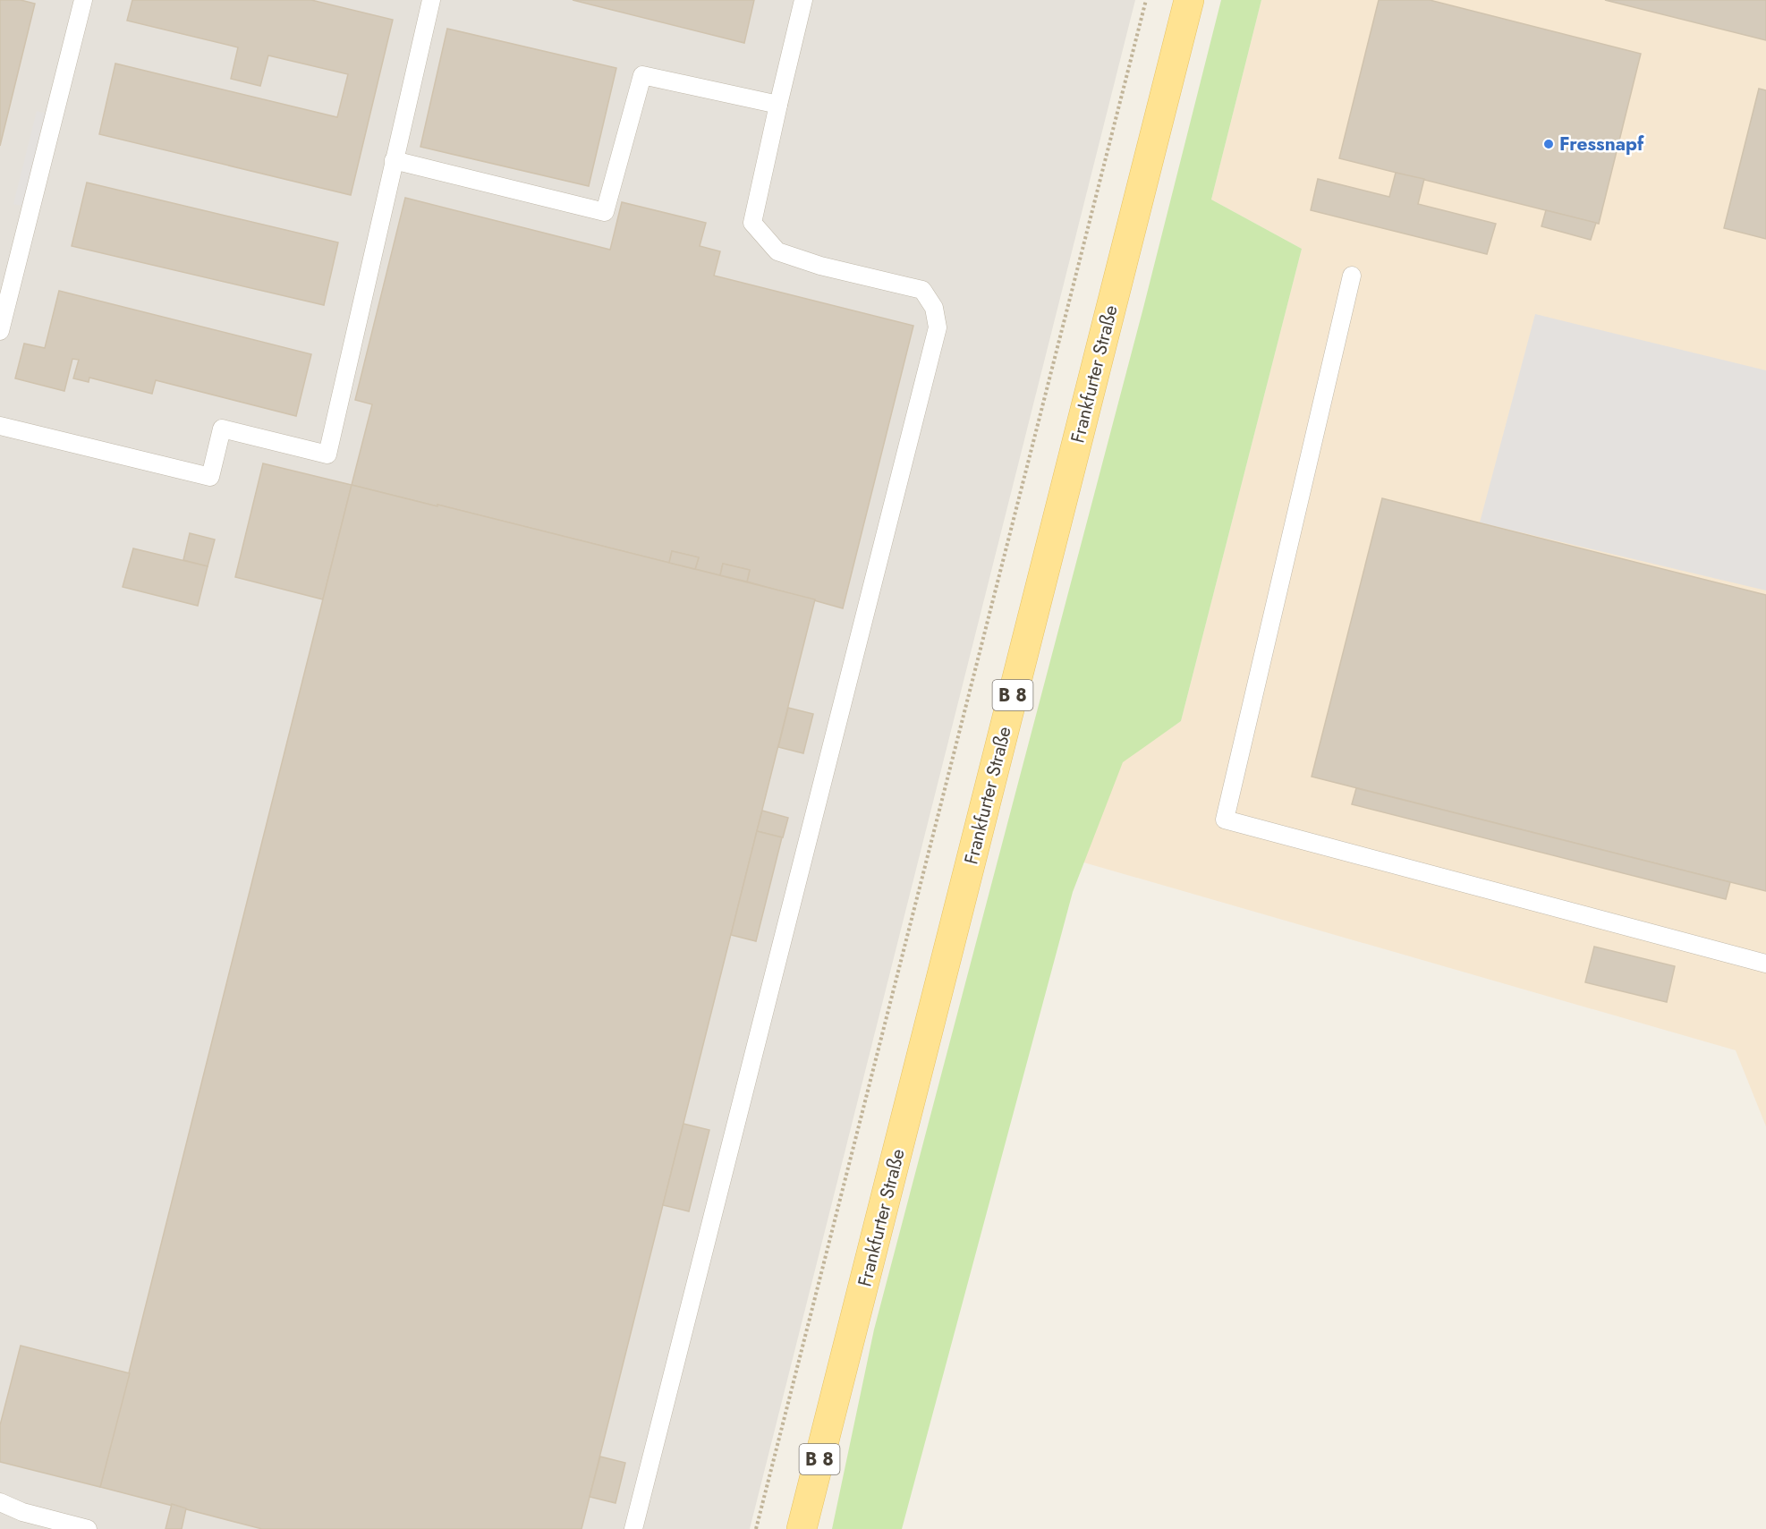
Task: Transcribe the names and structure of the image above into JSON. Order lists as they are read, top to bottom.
{
  "streets": {
    "main road": ["Frankfurter Straße", "B 8"]
  },
  "places": ["Fressnapf"]
}
